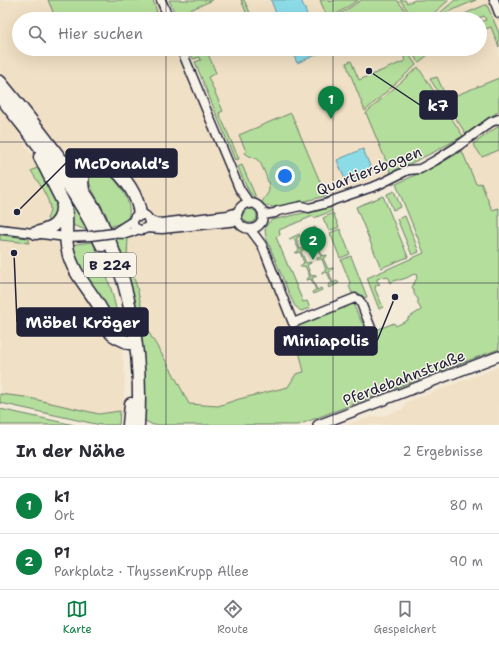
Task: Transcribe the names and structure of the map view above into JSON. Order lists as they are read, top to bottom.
{
  "streets": {
    "main road": ["B 224"],
    "street": ["Quartiersbogen", "Pferdebahnstraße"]
  },
  "places": [
    "k7",
    "McDonald's",
    "Möbel Kröger",
    "Miniapolis"
  ],
  "page": {
    "search": "Hier suchen",
    "pins": ["1", "2"],
    "heading": ["In der Nähe", "2 Ergebnisse"],
    "list": [
      {
        "mark": "1",
        "name": "k1",
        "note": "Ort",
        "value": "80 m"
      },
      {
        "mark": "2",
        "name": "P1",
        "note": "Parkplatz · ThyssenKrupp Allee",
        "value": "90 m"
      }
    ],
    "nav": ["Karte", "Route", "Gespeichert"]
  }
}
